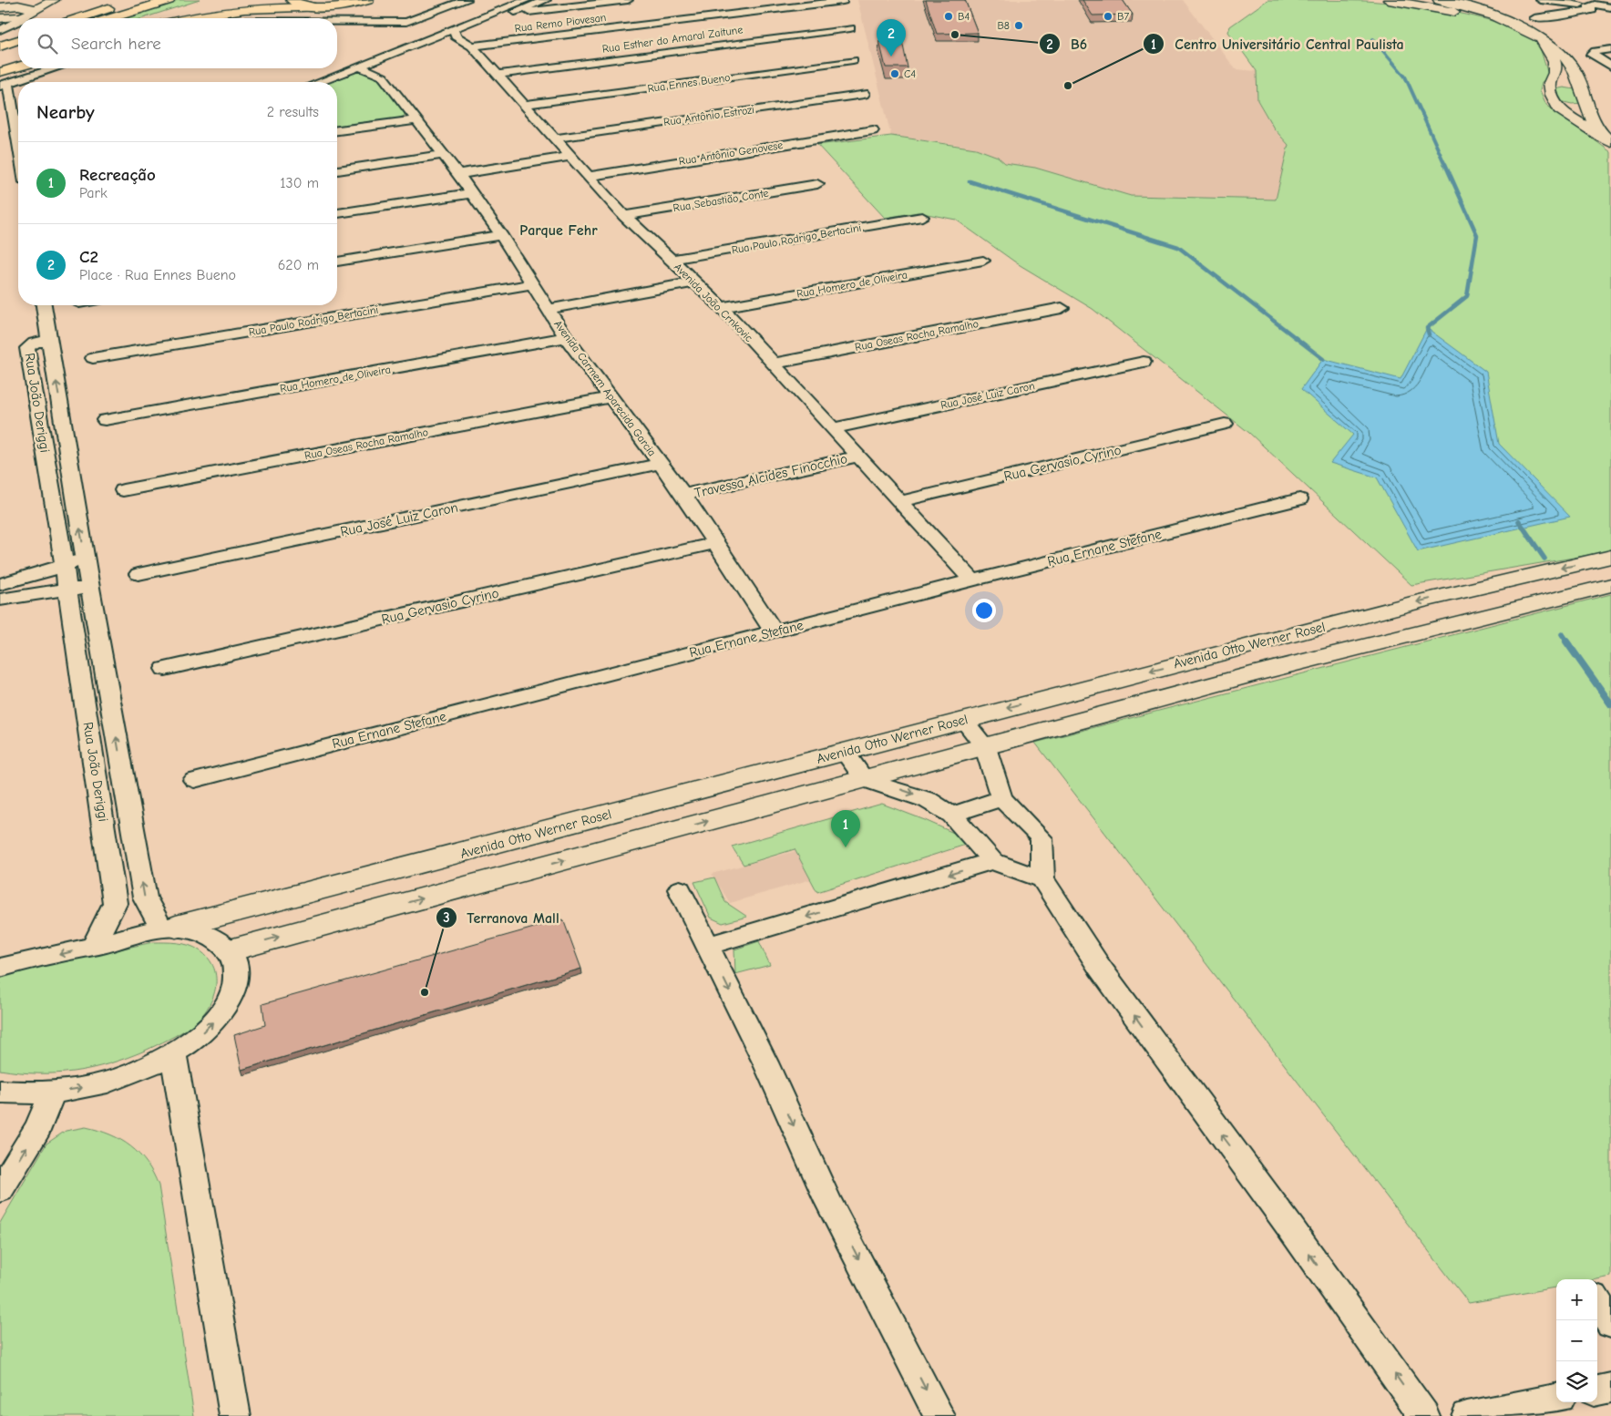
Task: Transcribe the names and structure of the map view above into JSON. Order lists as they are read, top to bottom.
{
  "streets": {
    "street": [
      "Rua Remo Piovesan",
      "Rua Esther do Amaral Zaitune",
      "Rua Ennes Bueno",
      "Rua Antônio Estrozi",
      "Rua Antônio Genovese",
      "Rua Sebastião Conte",
      "Rua Paulo Rodrigo Bertacini",
      "Rua Homero de Oliveira",
      "Avenida João Crnkovic",
      "Rua Oseas Rocha Ramalho",
      "Avenida Carmem Aparecida Garcia",
      "Rua José Luiz Caron",
      "Rua João Deriggi",
      "Rua Gervasio Cyrino",
      "Travessa Alcides Finocchio",
      "Rua Ernane Stefane",
      "Avenida Otto Werner Rosel"
    ]
  },
  "crossings": [
    ["Rua Remo Piovesan", "Avenida João Crnkovic"],
    ["Rua Esther do Amaral Zaitune", "Avenida João Crnkovic"],
    ["Rua Ennes Bueno", "Avenida João Crnkovic"],
    ["Rua Antônio Estrozi", "Avenida João Crnkovic"],
    ["Rua Antônio Genovese", "Avenida João Crnkovic"],
    ["Rua Sebastião Conte", "Avenida João Crnkovic"],
    ["Rua Paulo Rodrigo Bertacini", "Avenida João Crnkovic"],
    ["Rua Paulo Rodrigo Bertacini", "Avenida Carmem Aparecida Garcia"],
    ["Rua Homero de Oliveira", "Avenida João Crnkovic"],
    ["Rua Homero de Oliveira", "Avenida Carmem Aparecida Garcia"],
    ["Avenida João Crnkovic", "Rua Oseas Rocha Ramalho"],
    ["Avenida João Crnkovic", "Rua José Luiz Caron"],
    ["Avenida João Crnkovic", "Rua Gervasio Cyrino"],
    ["Avenida João Crnkovic", "Travessa Alcides Finocchio"],
    ["Avenida João Crnkovic", "Rua Ernane Stefane"],
    ["Rua Oseas Rocha Ramalho", "Avenida Carmem Aparecida Garcia"],
    ["Avenida Carmem Aparecida Garcia", "Rua José Luiz Caron"],
    ["Avenida Carmem Aparecida Garcia", "Rua Gervasio Cyrino"],
    ["Avenida Carmem Aparecida Garcia", "Travessa Alcides Finocchio"],
    ["Avenida Carmem Aparecida Garcia", "Rua Ernane Stefane"],
    ["Rua João Deriggi", "Avenida Otto Werner Rosel"]
  ],
  "districts": ["Parque Fehr"],
  "places": [
    "B4",
    "B7",
    "B8",
    "B6",
    "C4",
    "Centro Universitário Central Paulista",
    "Terranova Mall"
  ],
  "page": {
    "search": "Search here",
    "pins": ["2", "1"],
    "heading": ["Nearby", "2 results"],
    "list": [
      {
        "mark": "1",
        "name": "Recreação",
        "note": "Park",
        "value": "130 m"
      },
      {
        "mark": "2",
        "name": "C2",
        "note": "Place · Rua Ennes Bueno",
        "value": "620 m"
      }
    ],
    "map_buttons": ["+", "−"]
  }
}
